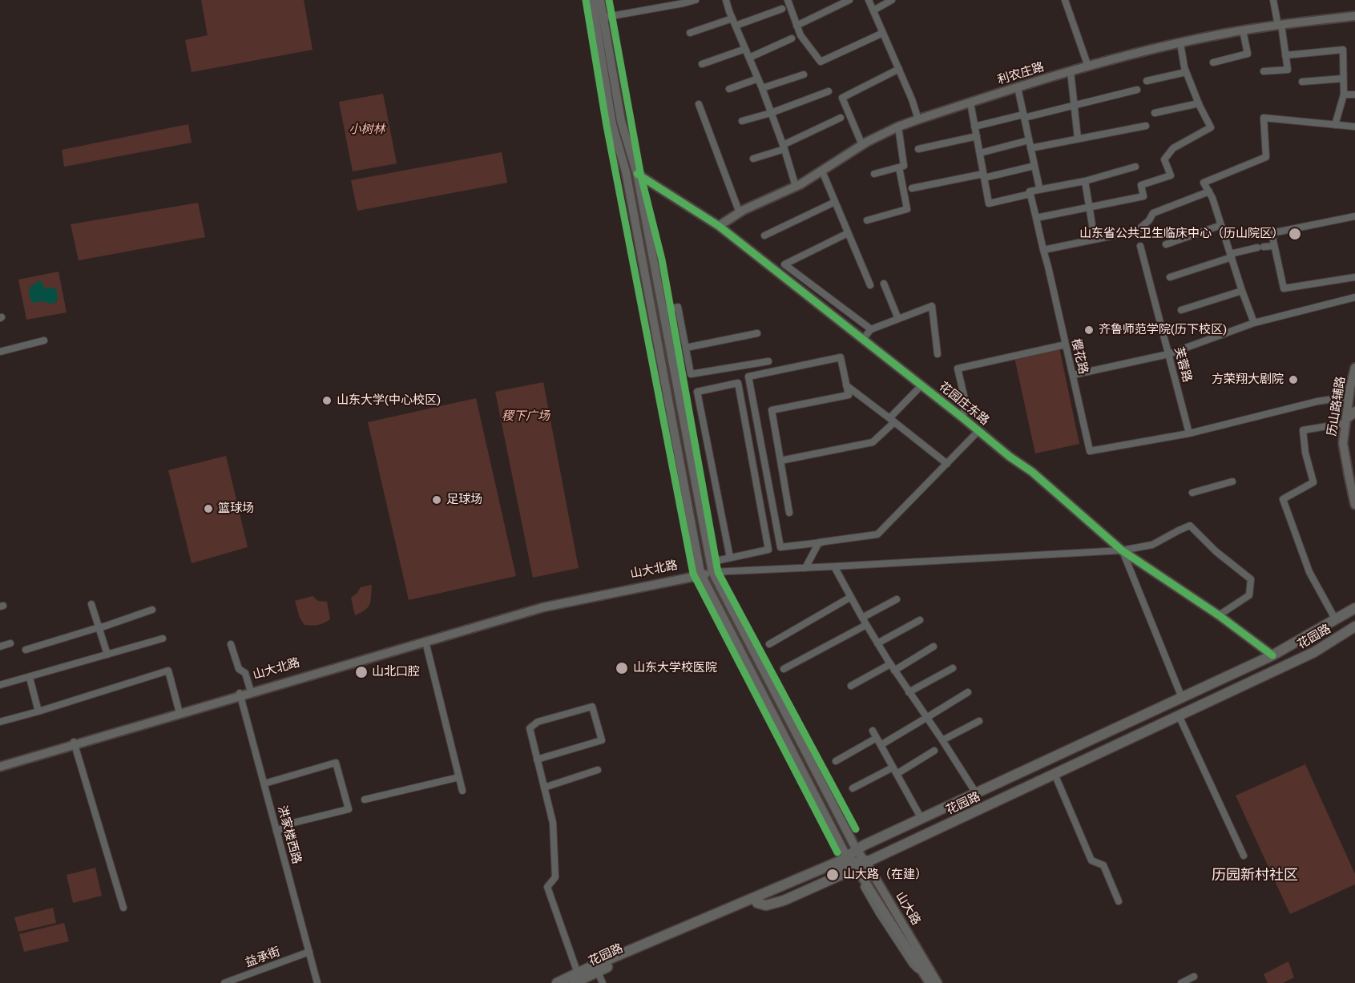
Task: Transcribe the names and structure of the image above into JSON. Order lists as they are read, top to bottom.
{
  "streets": {
    "main road": [
      "利农庄路",
      "花园庄东路",
      "历山路辅路",
      "山大北路",
      "花园路",
      "山大路"
    ],
    "street": [
      "樱花路",
      "芙蓉路",
      "洪家楼西路",
      "益承街"
    ]
  },
  "crossings": [
    ["利农庄路", "花园庄东路"],
    ["樱花路", "芙蓉路"],
    ["花园庄东路", "花园路"],
    ["花园庄东路", "山大路"],
    ["山大北路", "洪家楼西路"],
    ["山大北路", "山大路"],
    ["花园路", "山大路"],
    ["洪家楼西路", "益承街"]
  ],
  "districts": ["历园新村社区"],
  "parks": ["小树林", "稷下广场"],
  "places": [
    "山东省公共卫生临床中心（历山院区）",
    "齐鲁师范学院(历下校区)",
    "方荣翔大剧院",
    "山东大学(中心校区)",
    "足球场",
    "篮球场",
    "山东大学校医院",
    "山北口腔",
    "山大路（在建）"
  ]
}
